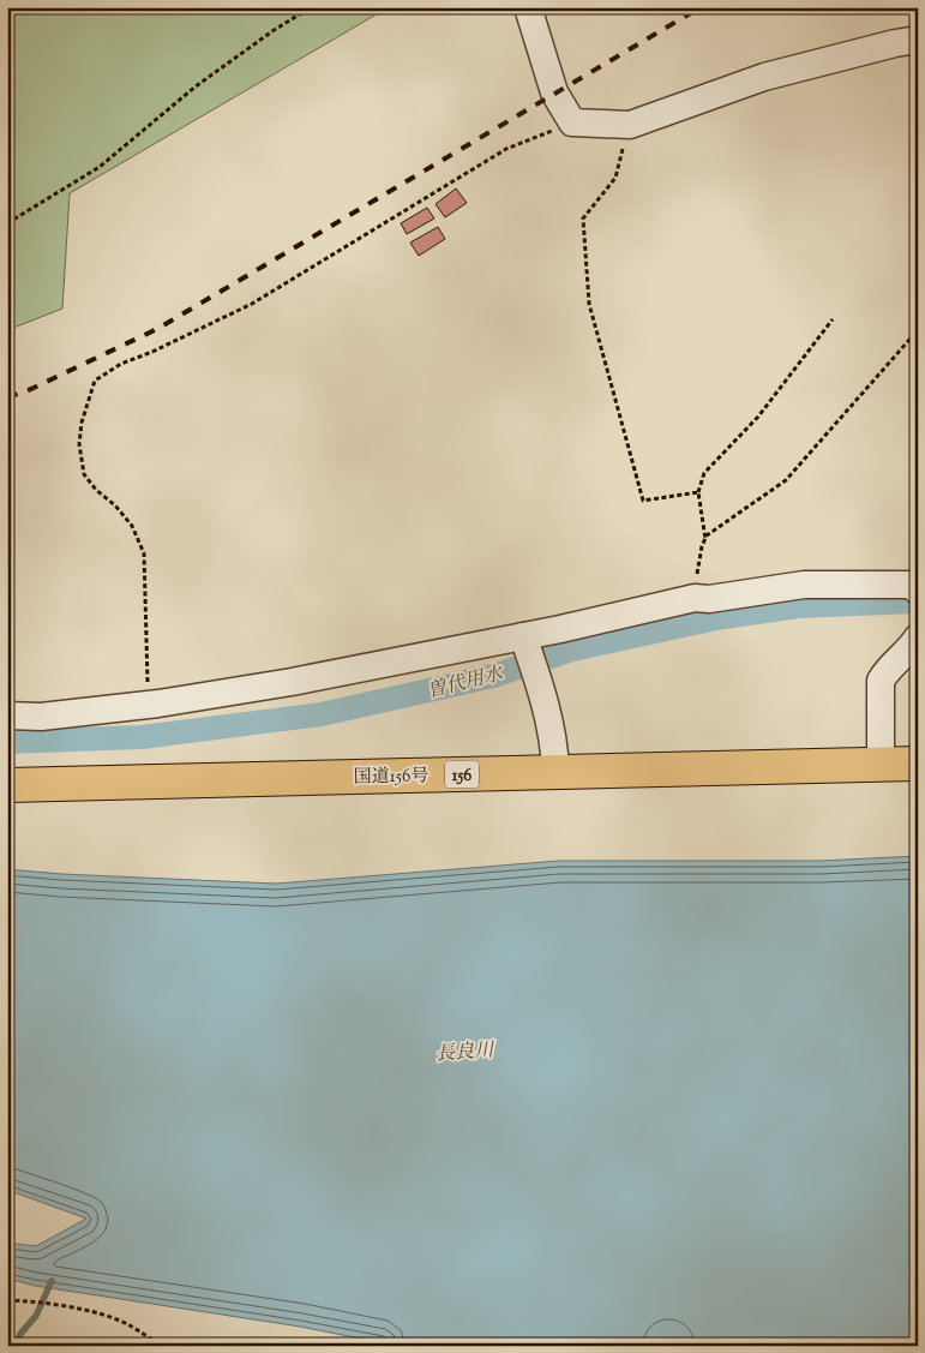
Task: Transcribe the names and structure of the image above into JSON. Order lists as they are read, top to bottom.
{
  "streets": {
    "highway": ["156", "国道156号"]
  },
  "water": ["曽代用水", "長良川"]
}
